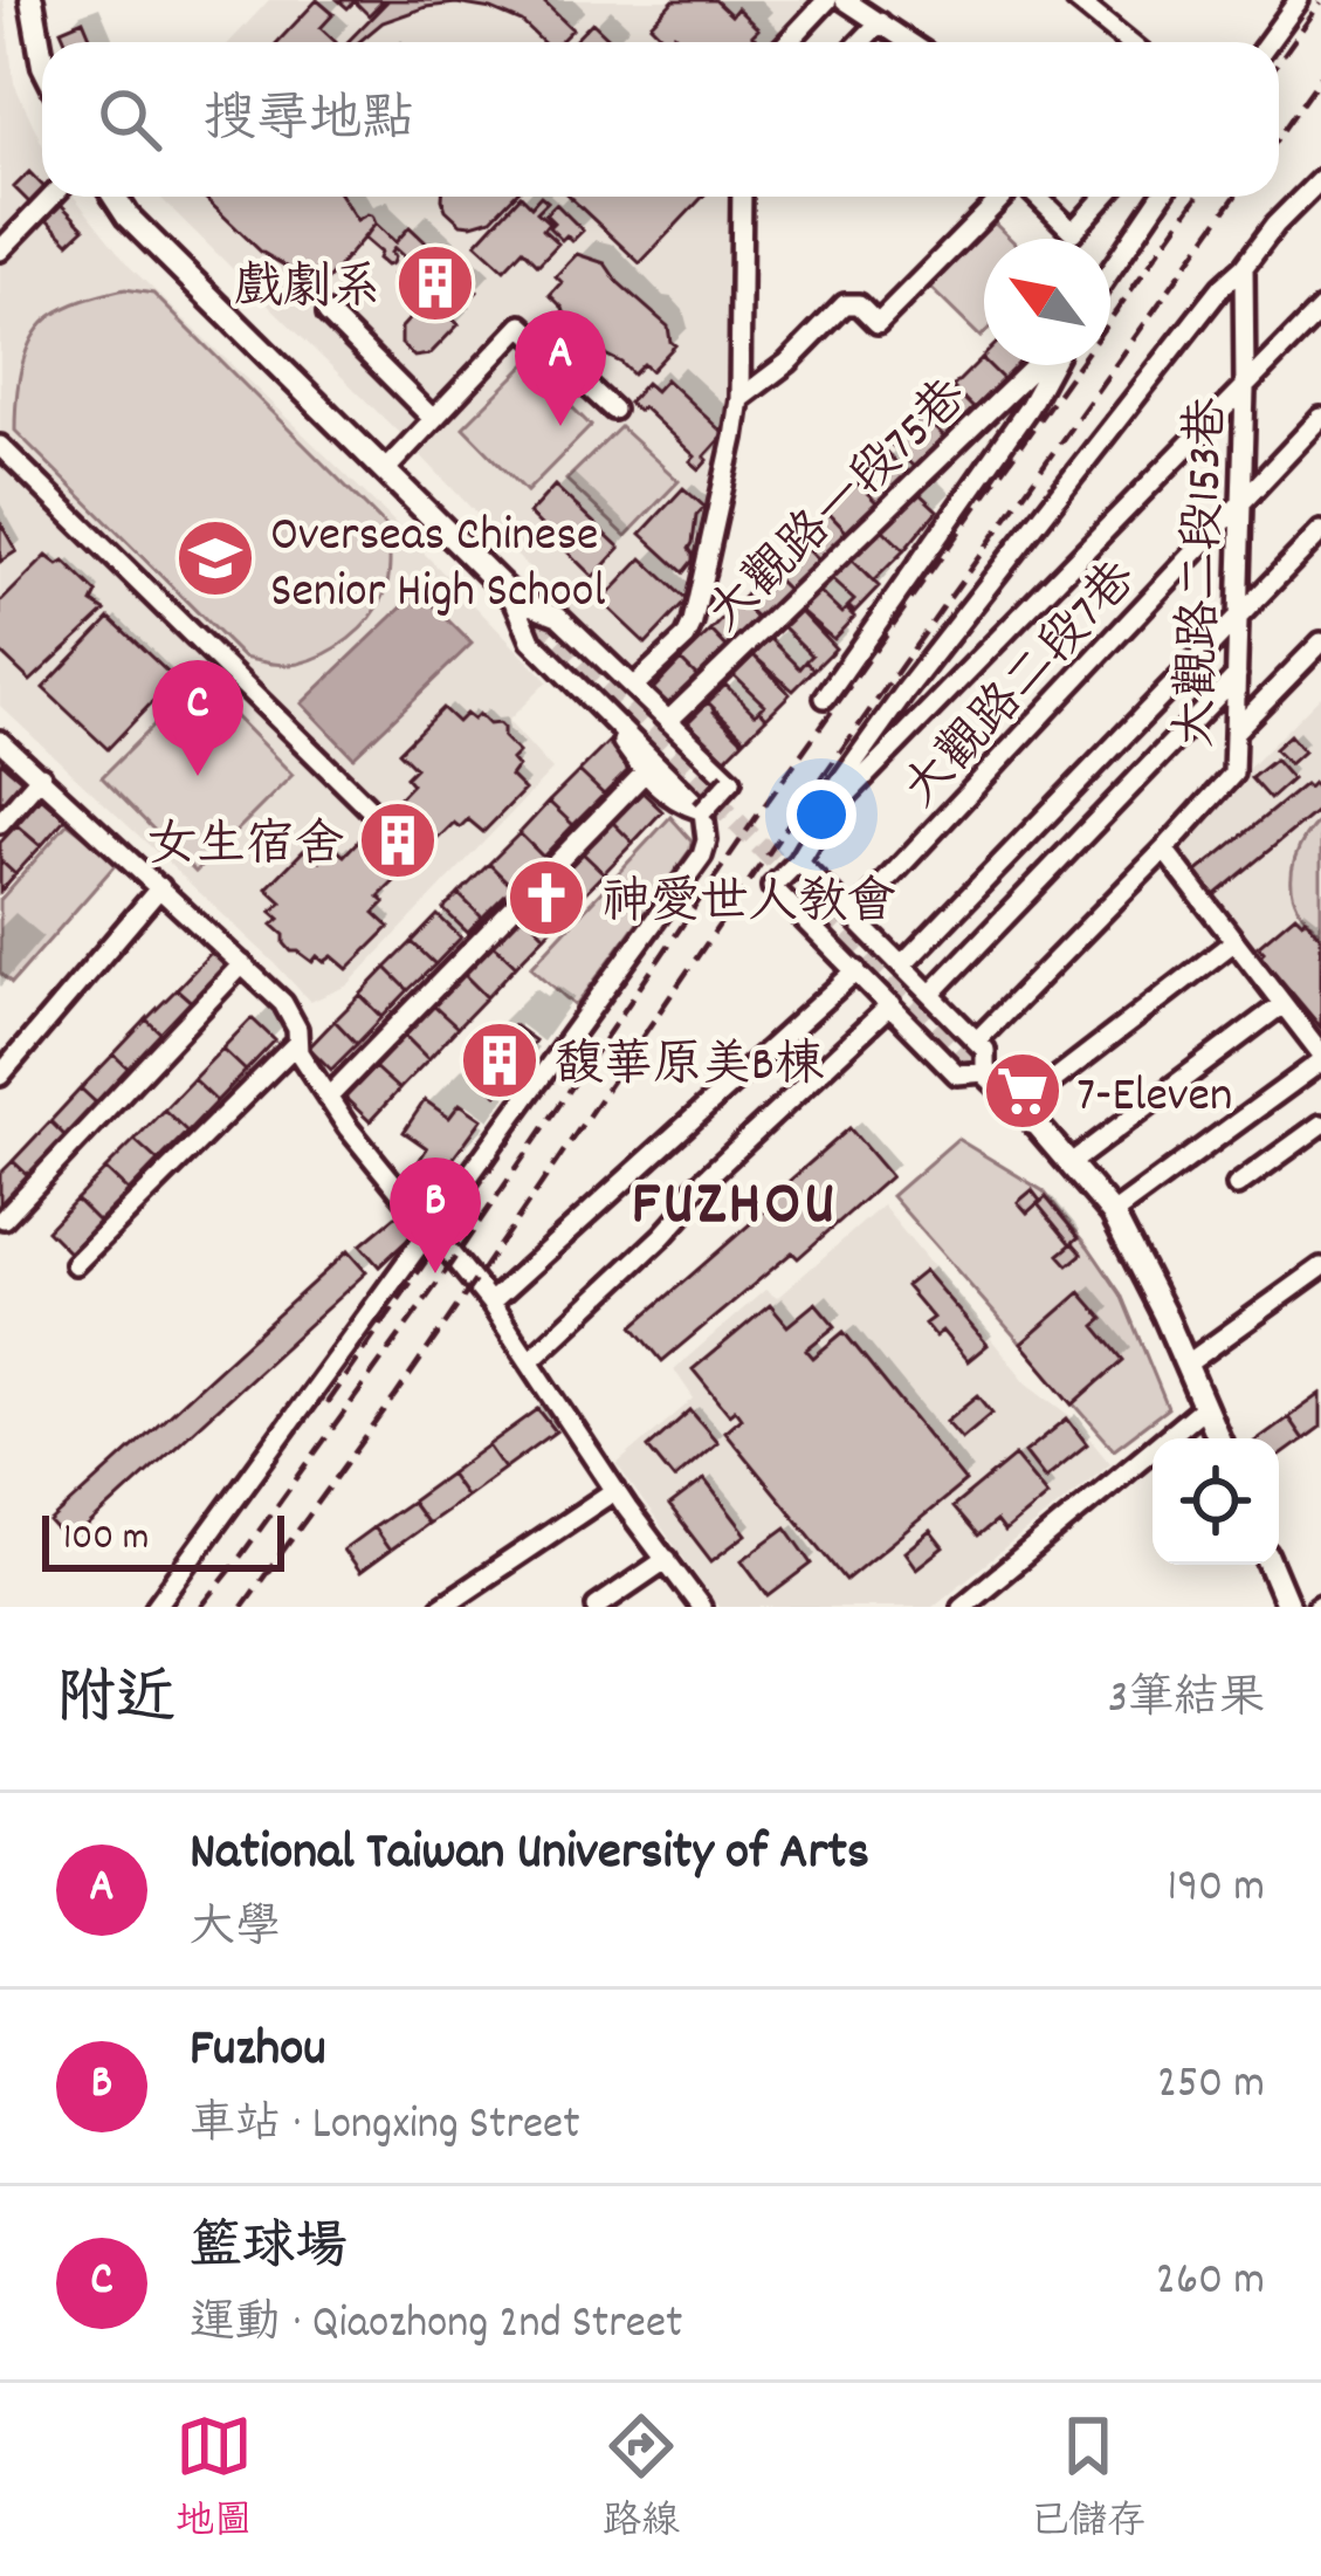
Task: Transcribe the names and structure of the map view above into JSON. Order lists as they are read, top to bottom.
{
  "streets": {
    "street": ["大觀路一段75巷", "大觀路二段153巷", "大觀路二段7巷"]
  },
  "crossings": [
    ["大觀路二段153巷", "大觀路二段7巷"]
  ],
  "districts": ["FUZHOU"],
  "places": {
    "building": ["戲劇系", "女生宿舍", "馥華原美B棟"],
    "school or university": ["Overseas Chinese Senior High School"],
    "church": ["神愛世人教會"],
    "supermarket": ["7-Eleven"]
  },
  "scale_bar": "100 m",
  "north": "top left",
  "page": {
    "search": "搜尋地點",
    "pins": ["A", "C", "B"],
    "scale": "100 m",
    "heading": ["附近", "3筆結果"],
    "list": [
      {
        "mark": "A",
        "name": "National Taiwan University of Arts",
        "note": "大學",
        "value": "190 m"
      },
      {
        "mark": "B",
        "name": "Fuzhou",
        "note": "車站 · Longxing Street",
        "value": "250 m"
      },
      {
        "mark": "C",
        "name": "籃球場",
        "note": "運動 · Qiaozhong 2nd Street",
        "value": "260 m"
      }
    ],
    "nav": ["地圖", "路線", "已儲存"]
  }
}
